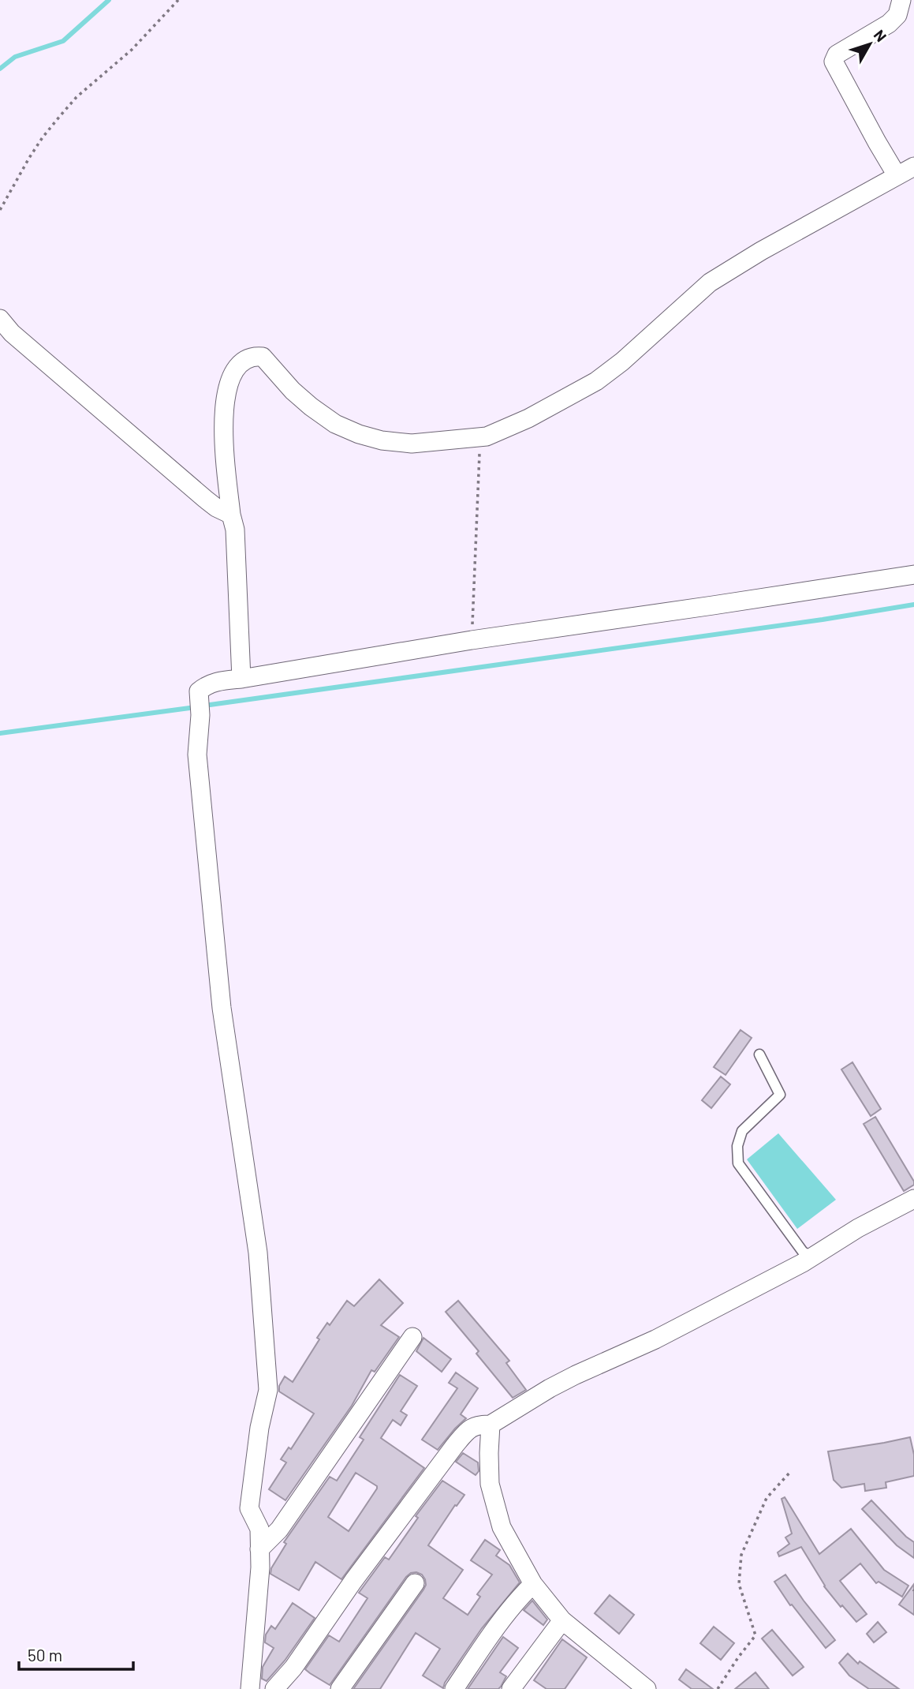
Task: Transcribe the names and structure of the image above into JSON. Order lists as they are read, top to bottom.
{
  "scale_bar": "50 m",
  "north": "top right"
}
